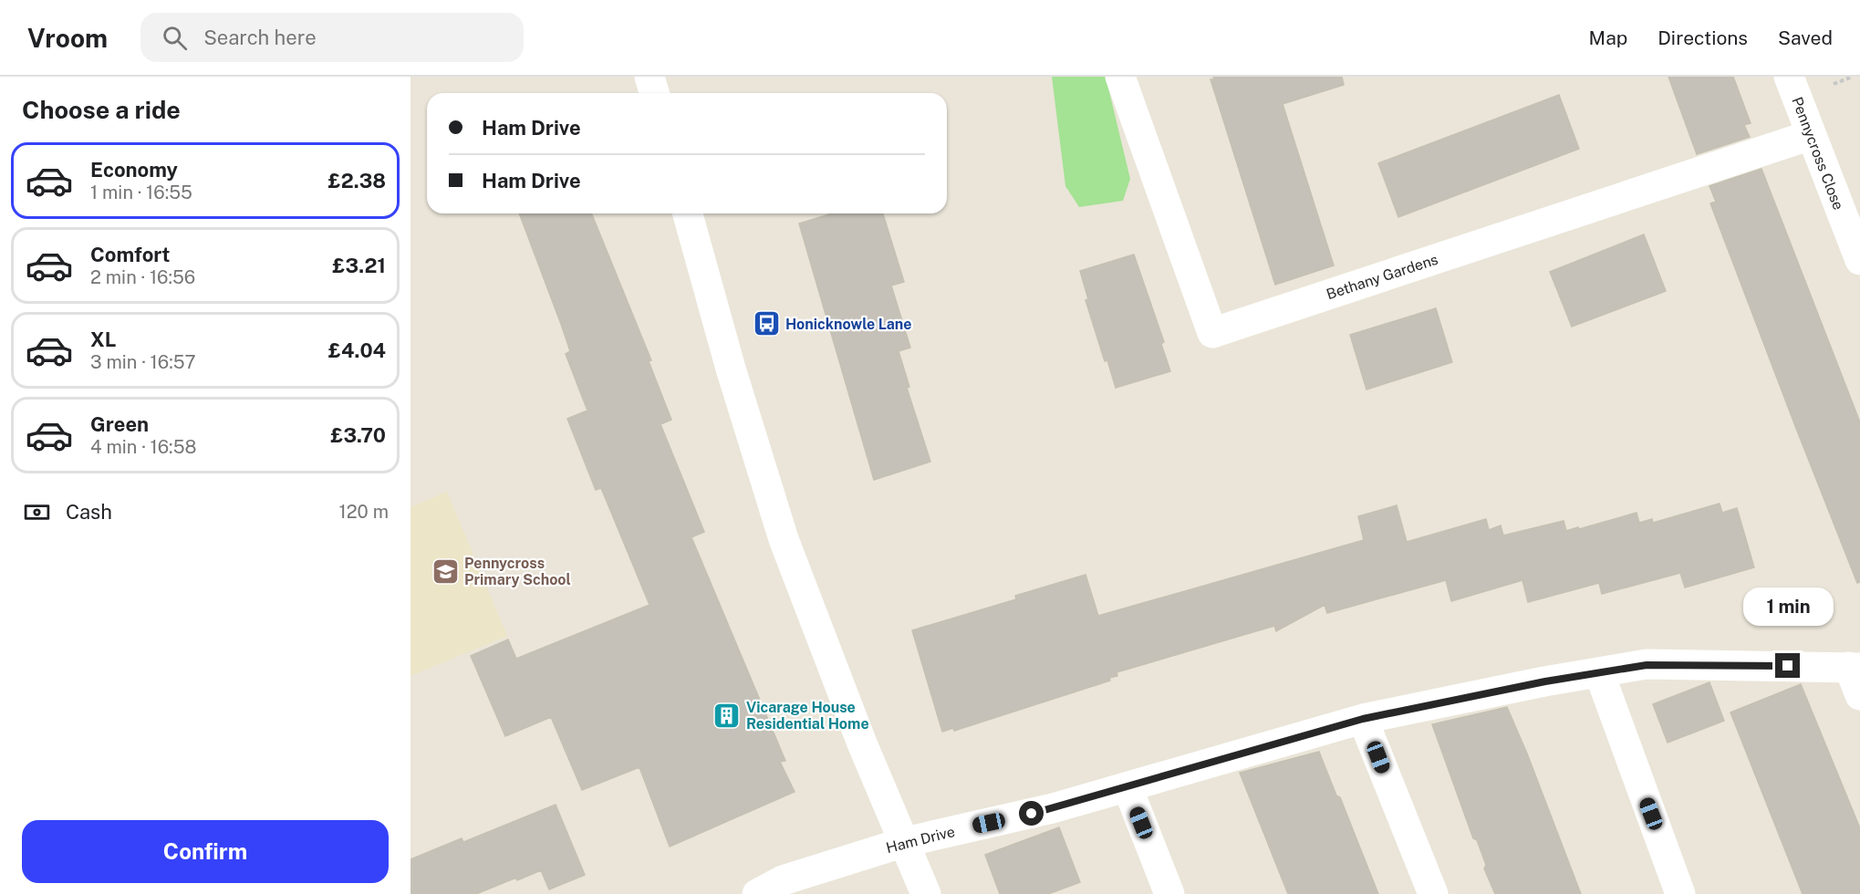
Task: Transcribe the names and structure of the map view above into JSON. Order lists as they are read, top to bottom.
{
  "streets": {
    "street": ["Pennycross Close", "Bethany Gardens", "Ham Drive"]
  },
  "crossings": [
    ["Pennycross Close", "Bethany Gardens"]
  ],
  "places": {
    "bus stop": ["Honicknowle Lane"],
    "school or university": ["Pennycross Primary School"],
    "building": ["Vicarage House Residential Home"]
  },
  "page": {
    "header": "Vroom",
    "search": "Search here",
    "nav": ["Map", "Directions", "Saved"],
    "heading": "Choose a ride",
    "banner": ["Ham Drive", "Ham Drive"],
    "list": [
      {
        "name": "Economy",
        "note": "1 min · 16:55",
        "value": "£2.38"
      },
      {
        "name": "Comfort",
        "note": "2 min · 16:56",
        "value": "£3.21"
      },
      {
        "name": "XL",
        "note": "3 min · 16:57",
        "value": "£4.04"
      },
      {
        "name": "Green",
        "note": "4 min · 16:58",
        "value": "£3.70"
      }
    ],
    "pay": ["Cash", "120 m"],
    "bubble": "1 min",
    "buttons": "Confirm"
  }
}
